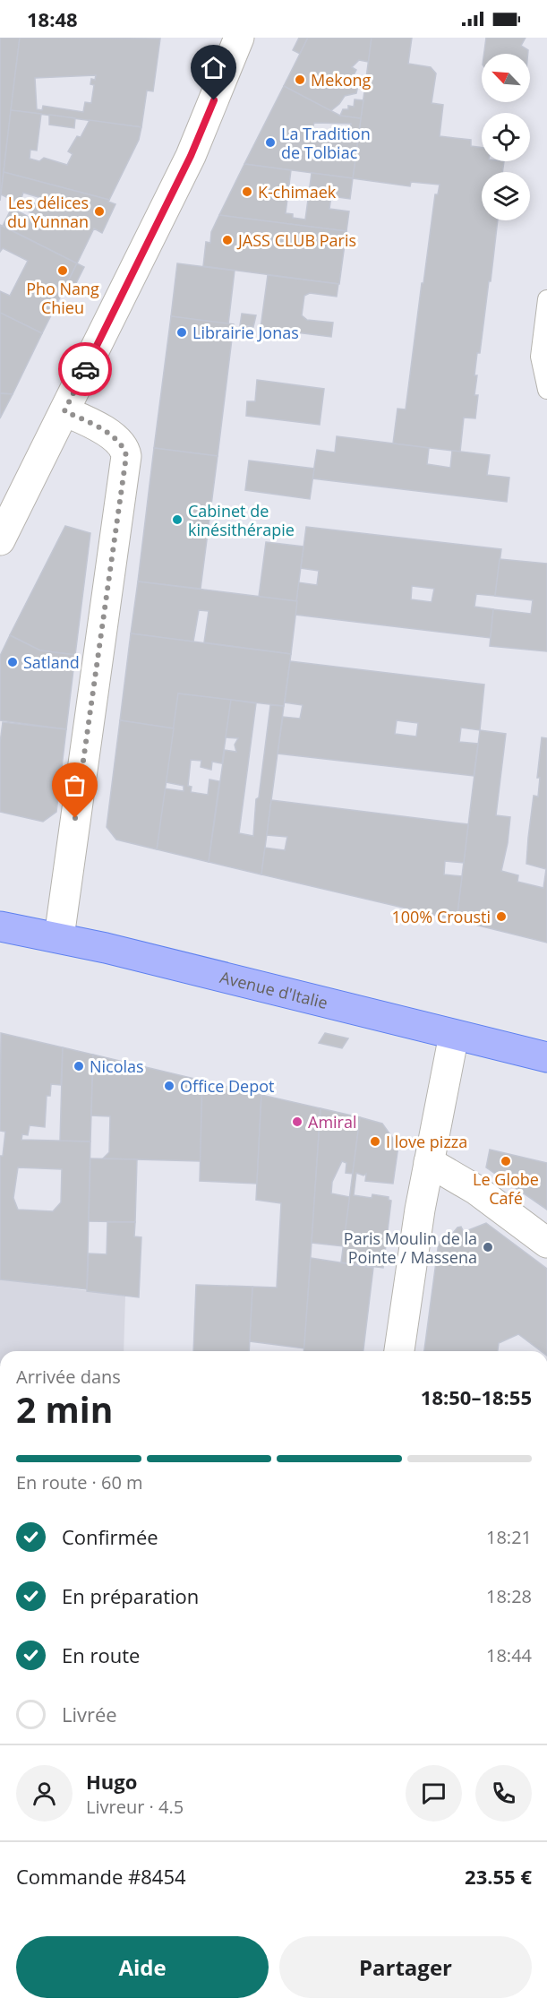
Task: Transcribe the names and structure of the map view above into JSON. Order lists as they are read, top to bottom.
{
  "streets": {
    "main road": ["Avenue d'Italie"]
  },
  "places": [
    "Mekong",
    "La Tradition de Tolbiac",
    "K-chimaek",
    "Les délices du Yunnan",
    "JASS CLUB Paris",
    "Pho Nang Chieu",
    "Librairie Jonas",
    "Cabinet de kinésithérapie",
    "Satland",
    "100% Crousti",
    "Nicolas",
    "Office Depot",
    "Amiral",
    "I love pizza",
    "Le Globe Café",
    "Paris Moulin de la Pointe / Massena"
  ],
  "north": "top left",
  "page": {
    "status": "18:48",
    "heading": ["2 min", "Arrivée dans", "18:50–18:55"],
    "panel": [
      "Hugo",
      "Livreur · 4.5",
      "Commande #8454",
      "23.55 €"
    ],
    "bar": "En route · 60 m",
    "list": [
      ["Confirmée", "18:21"],
      ["En préparation", "18:28"],
      ["En route", "18:44"],
      "Livrée"
    ],
    "buttons": ["Aide", "Partager"]
  }
}
